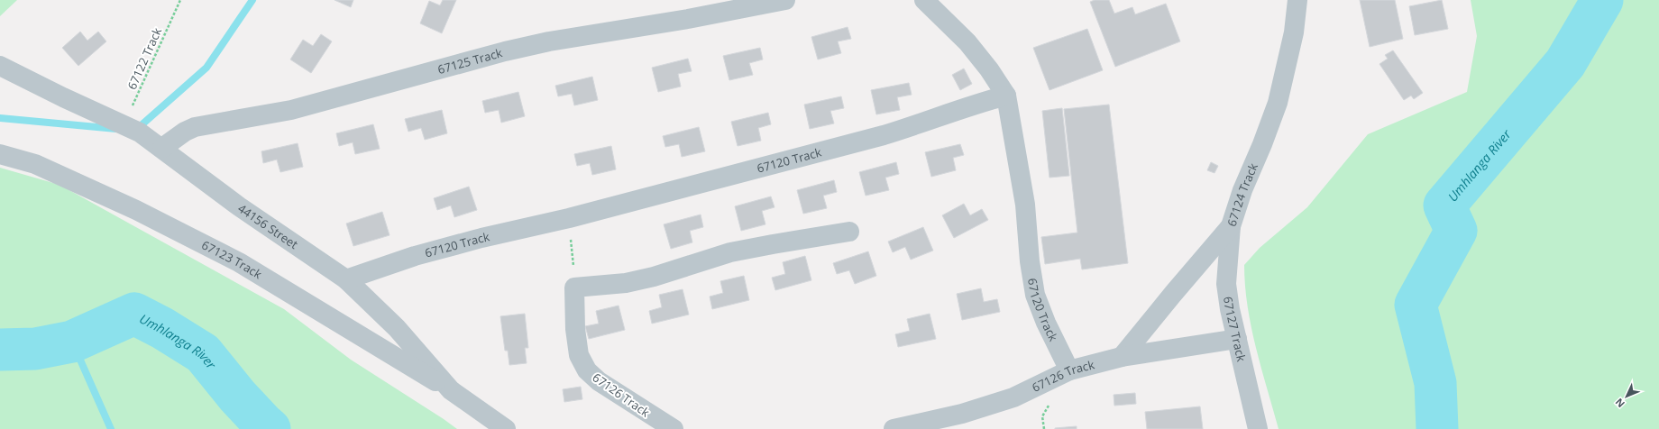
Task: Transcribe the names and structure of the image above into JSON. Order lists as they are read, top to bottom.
{
  "streets": {
    "street": [
      "67125 Track",
      "67120 Track",
      "67124 Track",
      "44156 Street",
      "67123 Track",
      "67127 Track",
      "67126 Track"
    ],
    "path": ["67122 Track"]
  },
  "crossings": [
    ["67122 Track", "44156 Street"],
    ["67125 Track", "44156 Street"],
    ["67120 Track", "44156 Street"],
    ["67120 Track", "67126 Track"],
    ["67124 Track", "67127 Track"],
    ["67124 Track", "67126 Track"],
    ["44156 Street", "67123 Track"],
    ["67127 Track", "67126 Track"]
  ],
  "water": ["Umhlanga River"],
  "north": "bottom left"
}
